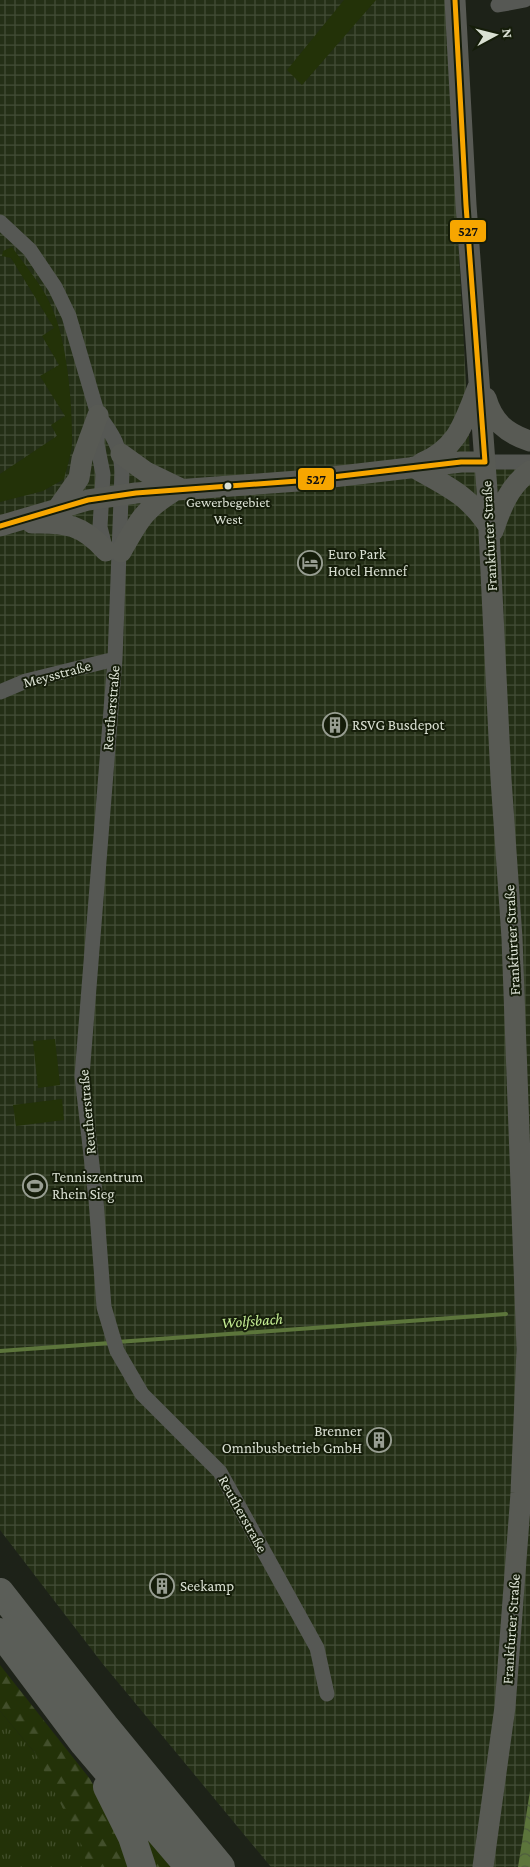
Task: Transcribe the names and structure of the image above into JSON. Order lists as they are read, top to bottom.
{
  "streets": {
    "main road": ["Frankfurter Straße"],
    "street": ["Meysstraße", "Reutherstraße"]
  },
  "crossings": [
    ["Meysstraße", "Reutherstraße"]
  ],
  "water": ["Wolfsbach"],
  "places": {
    "other": ["Gewerbegebiet West"],
    "hotel": ["Euro Park Hotel Hennef"],
    "building": ["RSVG Busdepot", "Brenner Omnibusbetrieb GmbH", "Seekamp"],
    "sports": ["Tenniszentrum Rhein Sieg"]
  },
  "lines": ["transit line 527"],
  "north": "right"
}
